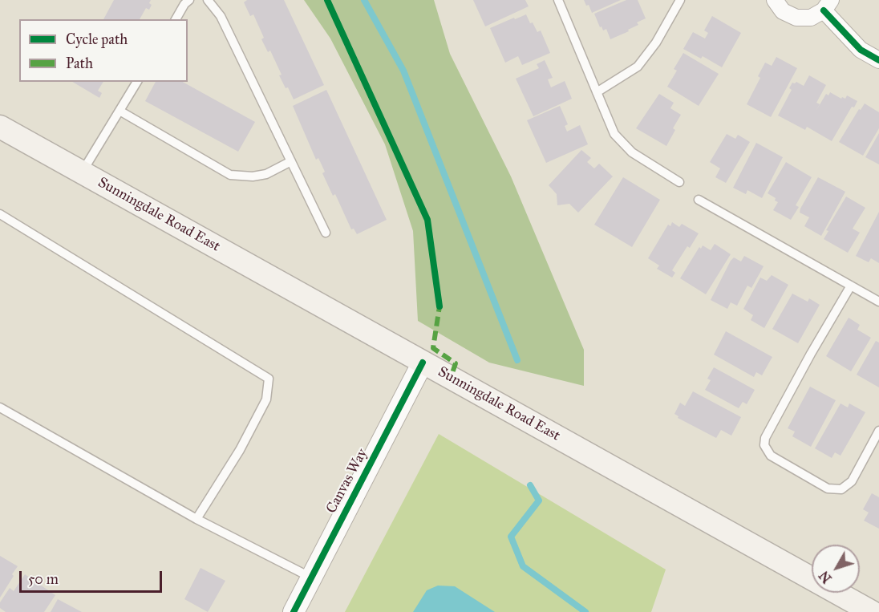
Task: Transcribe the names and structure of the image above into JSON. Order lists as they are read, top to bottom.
{
  "streets": {
    "main road": ["Sunningdale Road East"],
    "street": ["Canvas Way"]
  },
  "crossings": [
    ["Sunningdale Road East", "Canvas Way"]
  ],
  "legend": ["Cycle path", "Path"],
  "scale_bar": "50 m",
  "north": "bottom left"
}
